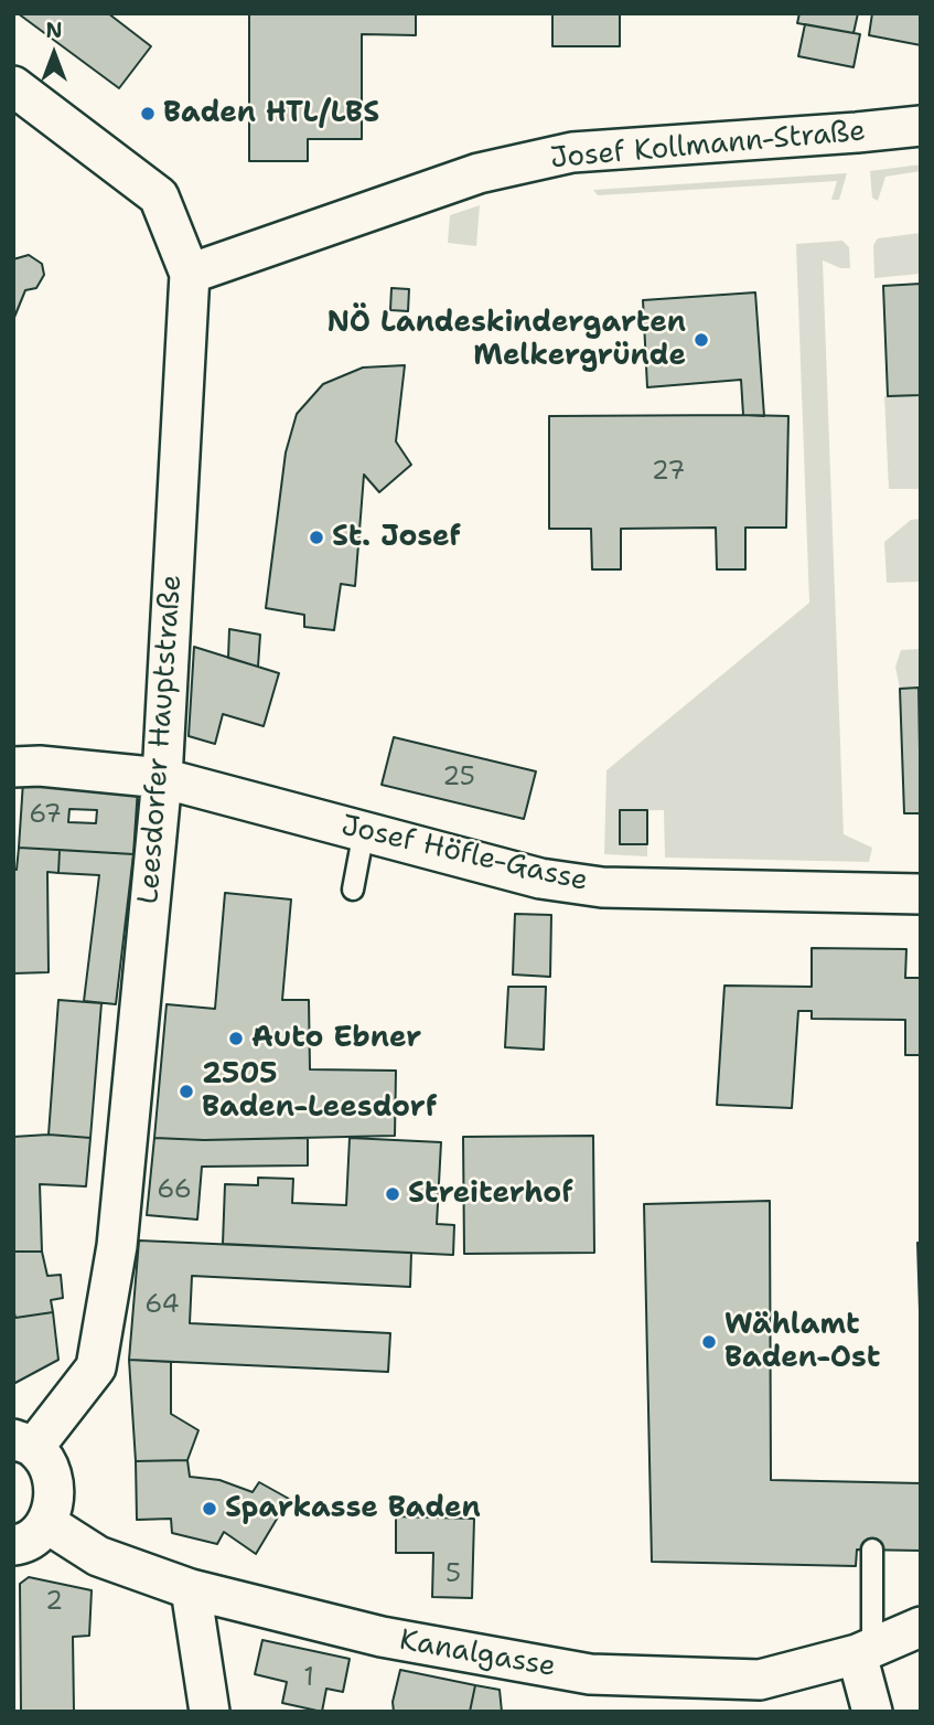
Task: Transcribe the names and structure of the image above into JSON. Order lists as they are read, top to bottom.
{
  "streets": {
    "street": [
      "Josef Kollmann-Straße",
      "Leesdorfer Hauptstraße",
      "Josef Höfle-Gasse",
      "Kanalgasse"
    ]
  },
  "crossings": [
    ["Josef Kollmann-Straße", "Leesdorfer Hauptstraße"],
    ["Leesdorfer Hauptstraße", "Josef Höfle-Gasse"],
    ["Leesdorfer Hauptstraße", "Kanalgasse"]
  ],
  "places": [
    "Baden HTL/LBS",
    "NÖ Landeskindergarten Melkergründe",
    "St. Josef",
    "Auto Ebner",
    "2505 Baden-Leesdorf",
    "Streiterhof",
    "Wählamt Baden-Ost",
    "Sparkasse Baden"
  ],
  "house_numbers": [
    "27",
    "25",
    "67",
    "66",
    "64",
    "5",
    "2",
    "1"
  ],
  "north": "top"
}
